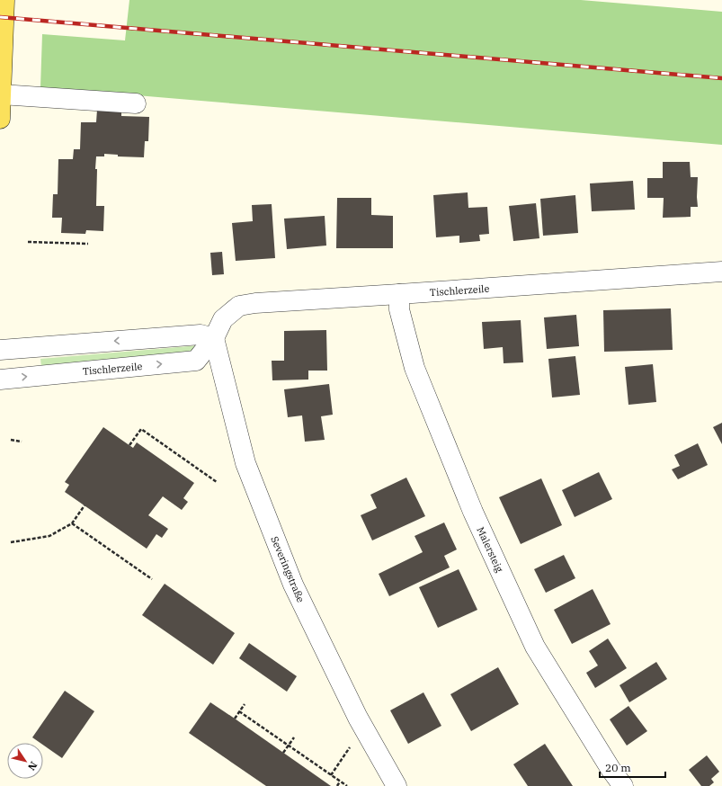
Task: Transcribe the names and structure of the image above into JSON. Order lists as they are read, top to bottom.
{
  "streets": {
    "street": ["Tischlerzeile", "Malersteig", "Severingstraße"]
  },
  "crossings": [
    ["Tischlerzeile", "Malersteig"],
    ["Tischlerzeile", "Severingstraße"]
  ],
  "scale_bar": "20 m",
  "north": "bottom right"
}
